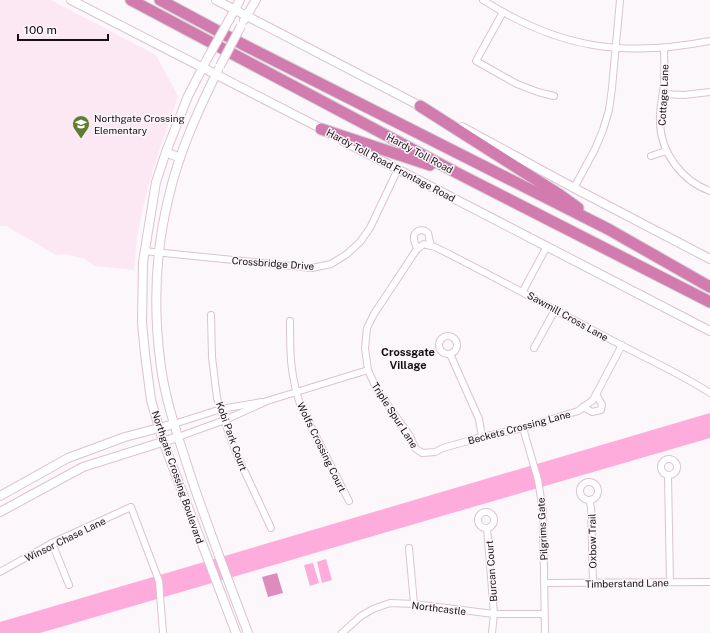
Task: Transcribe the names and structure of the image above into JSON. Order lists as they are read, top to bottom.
{
  "streets": {
    "highway": ["Hardy Toll Road"],
    "main road": ["Hardy Toll Road Frontage Road", "Northgate Crossing Boulevard"],
    "street": [
      "Cottage Lane",
      "Crossbridge Drive",
      "Sawmill Cross Lane",
      "Triple Spur Lane",
      "Beckets Crossing Lane",
      "Kobi Park Court",
      "Wolfs Crossing Court",
      "Pilgrims Gate",
      "Winsor Chase Lane",
      "Oxbow Trail",
      "Burcan Court",
      "Timberstand Lane",
      "Northcastle"
    ]
  },
  "crossings": [
    ["Hardy Toll Road Frontage Road", "Crossbridge Drive"],
    ["Hardy Toll Road Frontage Road", "Northgate Crossing Boulevard"],
    ["Crossbridge Drive", "Northgate Crossing Boulevard"],
    ["Sawmill Cross Lane", "Triple Spur Lane"],
    ["Sawmill Cross Lane", "Beckets Crossing Lane"],
    ["Triple Spur Lane", "Beckets Crossing Lane"],
    ["Beckets Crossing Lane", "Pilgrims Gate"],
    ["Pilgrims Gate", "Timberstand Lane"],
    ["Pilgrims Gate", "Northcastle"],
    ["Oxbow Trail", "Timberstand Lane"],
    ["Burcan Court", "Northcastle"]
  ],
  "districts": ["Crossgate Village"],
  "places": {
    "school or university": ["Northgate Crossing Elementary"]
  },
  "scale_bar": "100 m"
}
